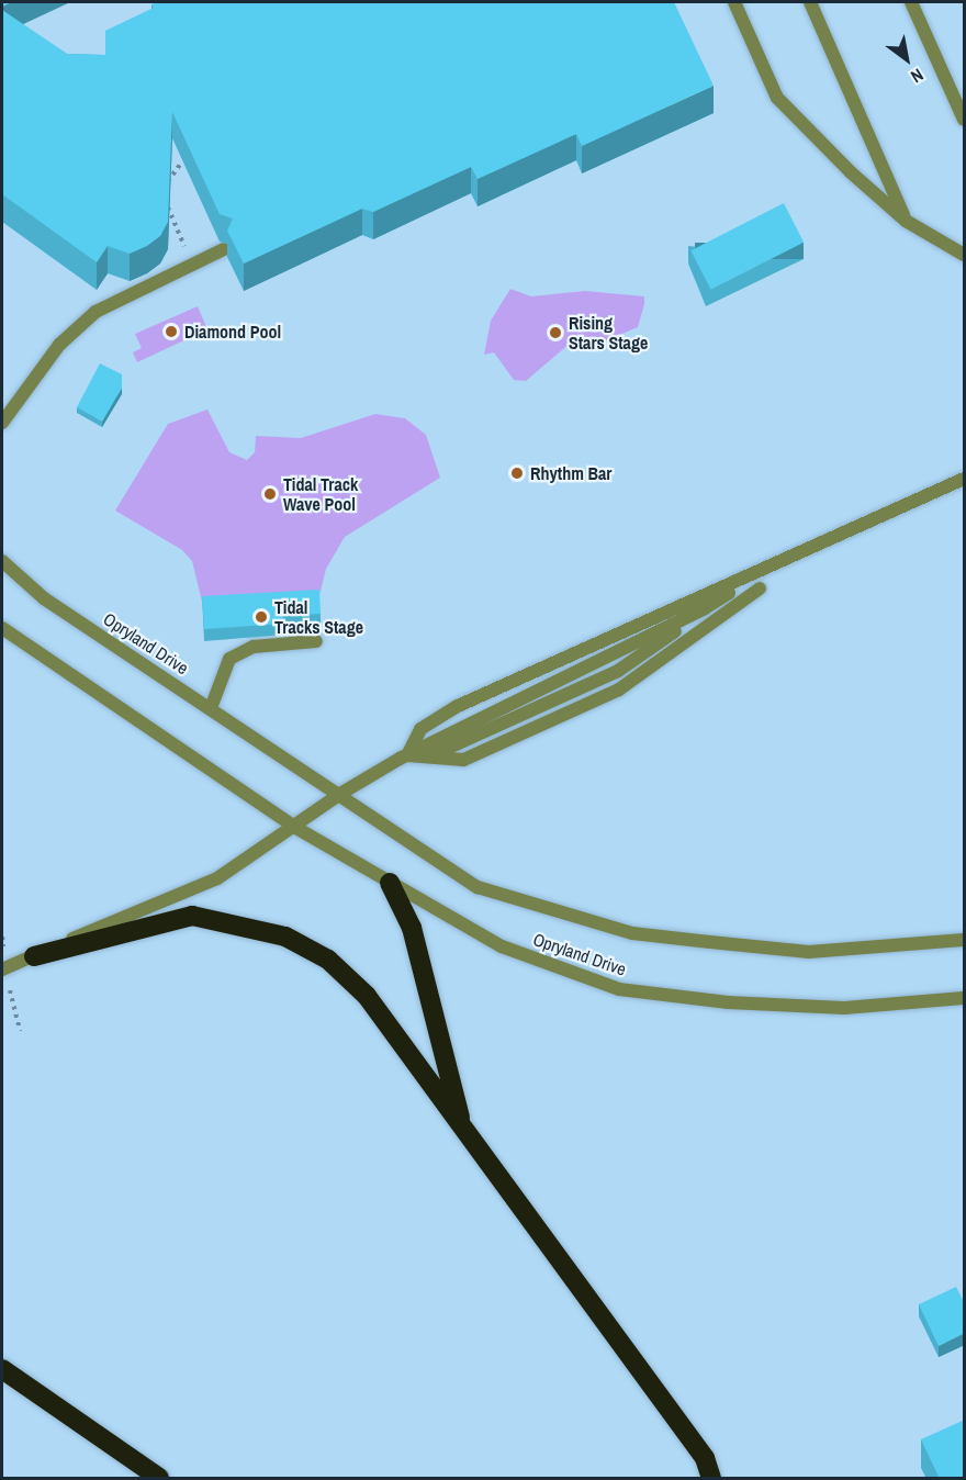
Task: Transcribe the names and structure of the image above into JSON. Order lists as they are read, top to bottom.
{
  "streets": {
    "lane": ["Opryland Drive"]
  },
  "places": [
    "Diamond Pool",
    "Rising Stars Stage",
    "Rhythm Bar",
    "Tidal Track Wave Pool",
    "Tidal Tracks Stage"
  ],
  "north": "bottom right"
}
